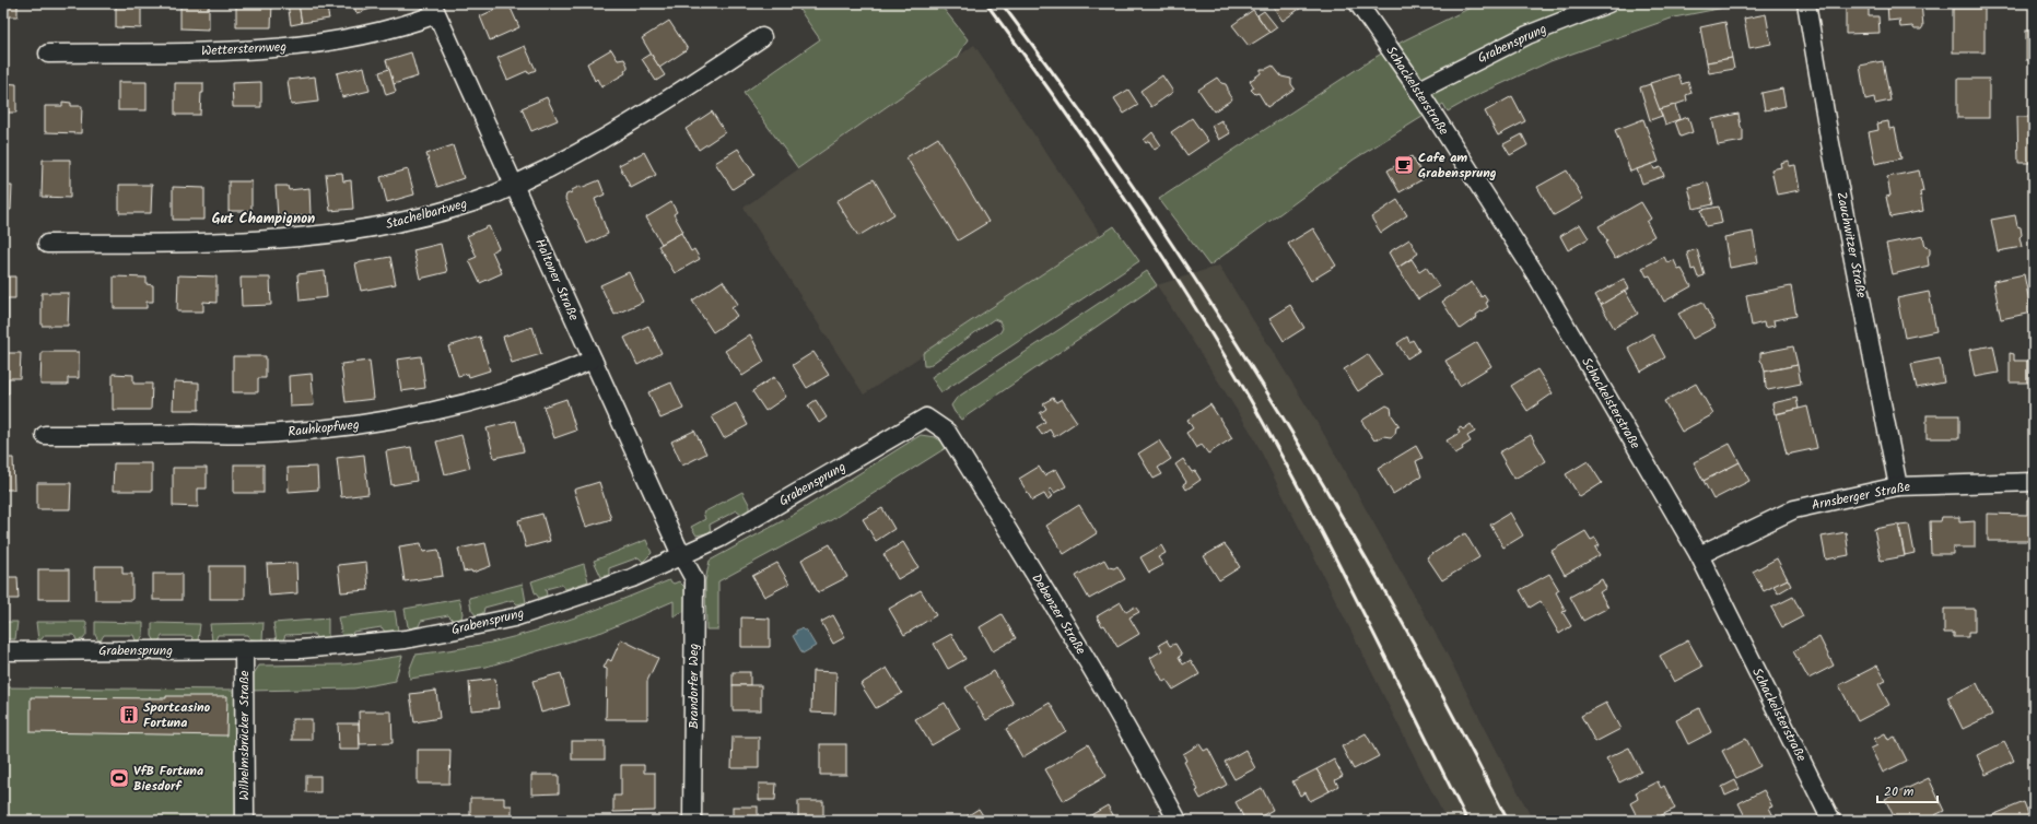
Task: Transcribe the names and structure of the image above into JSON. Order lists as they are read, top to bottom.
{
  "streets": {
    "street": [
      "Grabensprung",
      "Wettersternweg",
      "Schackelsterstraße",
      "Stachelbartweg",
      "Zauchwitzer Straße",
      "Haltoner Straße",
      "Rauhkopfweg",
      "Arnsberger Straße",
      "Debenzer Straße",
      "Brandorfer Weg",
      "Wilhelmsbrücker Straße"
    ]
  },
  "crossings": [
    ["Grabensprung", "Schackelsterstraße"],
    ["Grabensprung", "Haltoner Straße"],
    ["Grabensprung", "Debenzer Straße"],
    ["Grabensprung", "Brandorfer Weg"],
    ["Grabensprung", "Wilhelmsbrücker Straße"],
    ["Wettersternweg", "Haltoner Straße"],
    ["Schackelsterstraße", "Arnsberger Straße"],
    ["Stachelbartweg", "Haltoner Straße"],
    ["Zauchwitzer Straße", "Arnsberger Straße"],
    ["Haltoner Straße", "Rauhkopfweg"],
    ["Haltoner Straße", "Brandorfer Weg"]
  ],
  "districts": ["Gut Champignon"],
  "places": {
    "cafe": ["Cafe am Grabensprung"],
    "building": ["Sportcasino Fortuna"],
    "sports": ["VfB Fortuna Biesdorf"]
  },
  "scale_bar": "20 m"
}
